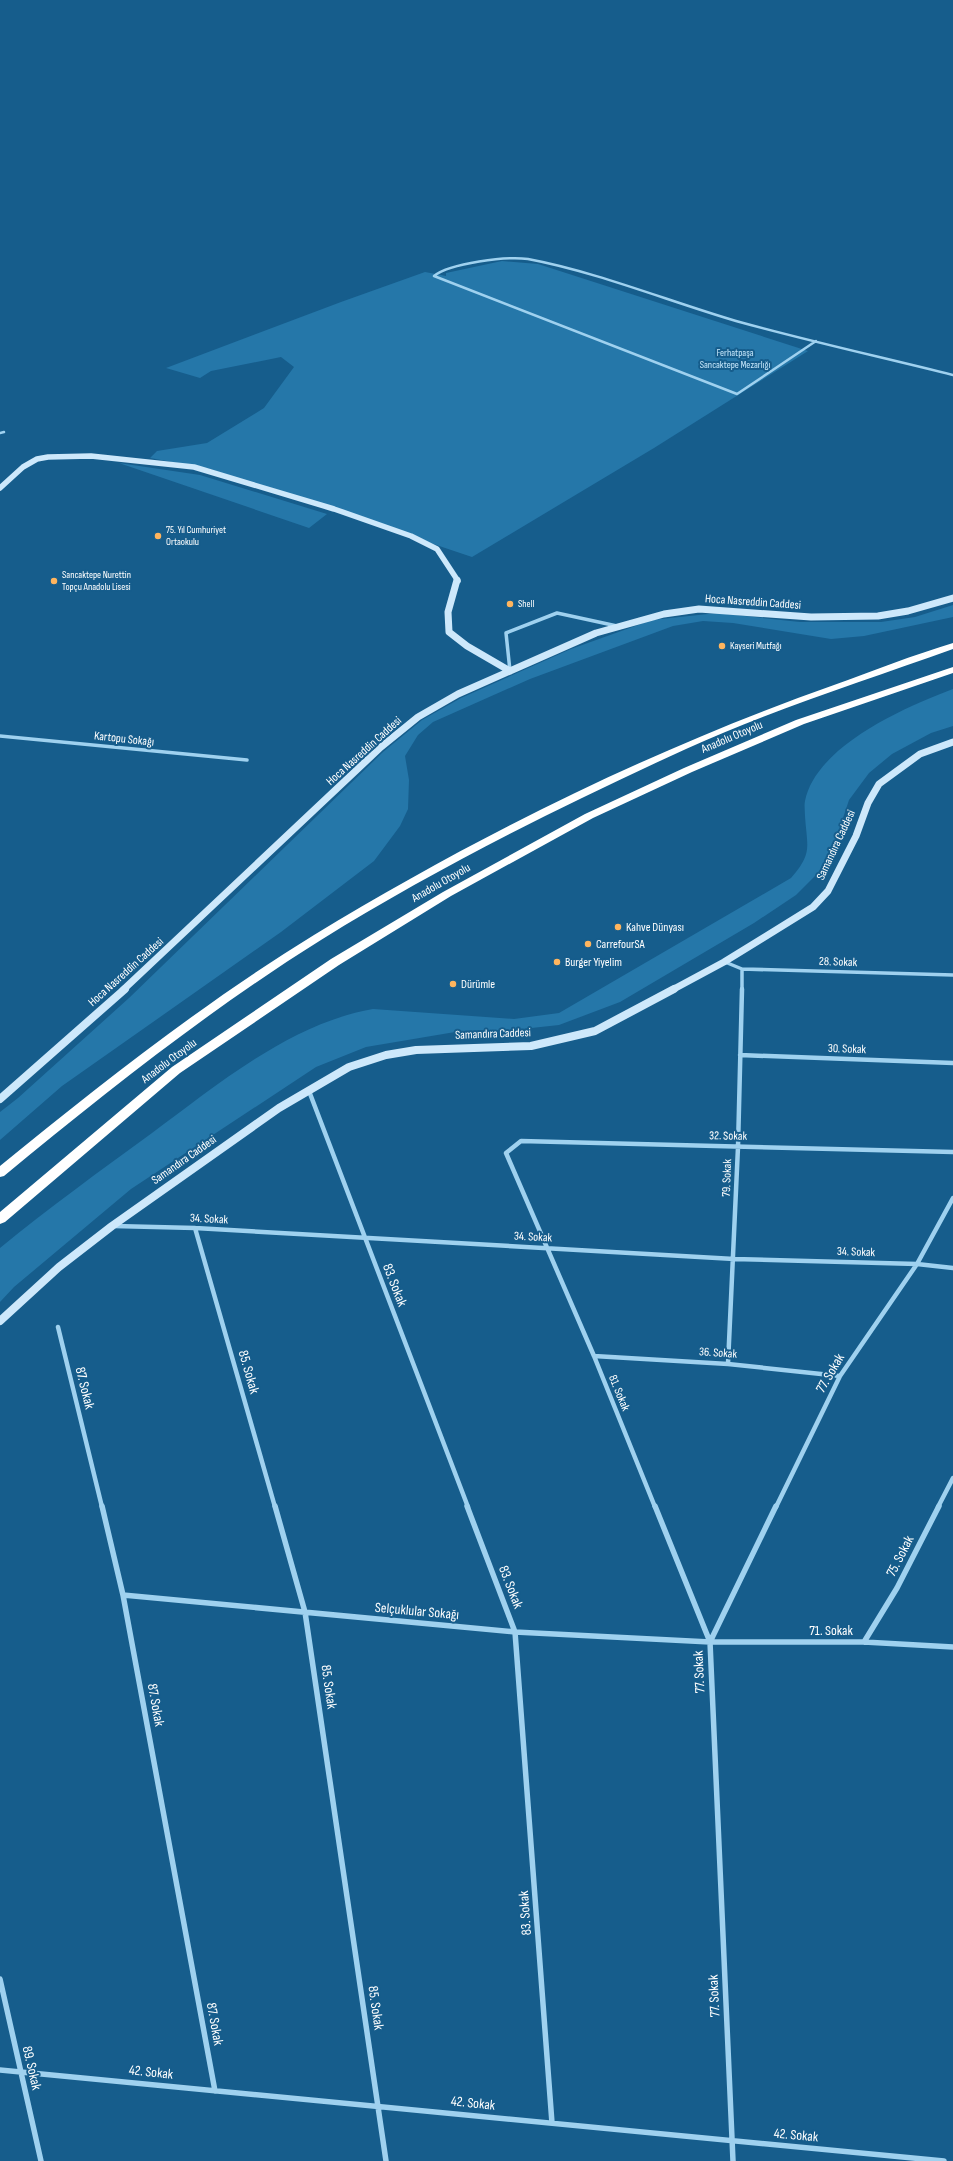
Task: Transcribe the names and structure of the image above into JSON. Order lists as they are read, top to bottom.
{
  "streets": {
    "highway": ["Anadolu Otoyolu"],
    "main road": ["Hoca Nasreddin Caddesi", "Samandıra Caddesi"],
    "street": [
      "Kartopu Sokağı",
      "28. Sokak",
      "30. Sokak",
      "32. Sokak",
      "79. Sokak",
      "34. Sokak",
      "83. Sokak",
      "36. Sokak",
      "85. Sokak",
      "77. Sokak",
      "87. Sokak",
      "81. Sokak",
      "75. Sokak",
      "Selçuklular Sokağı",
      "71. Sokak",
      "89. Sokak",
      "42. Sokak"
    ]
  },
  "crossings": [
    ["Samandıra Caddesi", "28. Sokak"],
    ["Samandıra Caddesi", "34. Sokak"],
    ["Samandıra Caddesi", "83. Sokak"],
    ["28. Sokak", "79. Sokak"],
    ["30. Sokak", "79. Sokak"],
    ["32. Sokak", "79. Sokak"],
    ["32. Sokak", "81. Sokak"],
    ["79. Sokak", "34. Sokak"],
    ["79. Sokak", "36. Sokak"],
    ["34. Sokak", "83. Sokak"],
    ["34. Sokak", "85. Sokak"],
    ["34. Sokak", "77. Sokak"],
    ["34. Sokak", "81. Sokak"],
    ["83. Sokak", "Selçuklular Sokağı"],
    ["83. Sokak", "42. Sokak"],
    ["36. Sokak", "77. Sokak"],
    ["36. Sokak", "81. Sokak"],
    ["85. Sokak", "Selçuklular Sokağı"],
    ["85. Sokak", "42. Sokak"],
    ["77. Sokak", "81. Sokak"],
    ["77. Sokak", "Selçuklular Sokağı"],
    ["77. Sokak", "71. Sokak"],
    ["77. Sokak", "42. Sokak"],
    ["87. Sokak", "Selçuklular Sokağı"],
    ["87. Sokak", "42. Sokak"],
    ["81. Sokak", "Selçuklular Sokağı"],
    ["81. Sokak", "71. Sokak"],
    ["75. Sokak", "71. Sokak"],
    ["Selçuklular Sokağı", "71. Sokak"],
    ["89. Sokak", "42. Sokak"]
  ],
  "parks": ["Ferhatpaşa Sancaktepe Mezarlığı"],
  "places": [
    "75. Yıl Cumhuriyet Ortaokulu",
    "Sancaktepe Nurettin Topçu Anadolu Lisesi",
    "Shell",
    "Kayseri Mutfağı",
    "Kahve Dünyası",
    "CarrefourSA",
    "Burger Yiyelim",
    "Dürümle"
  ]
}
